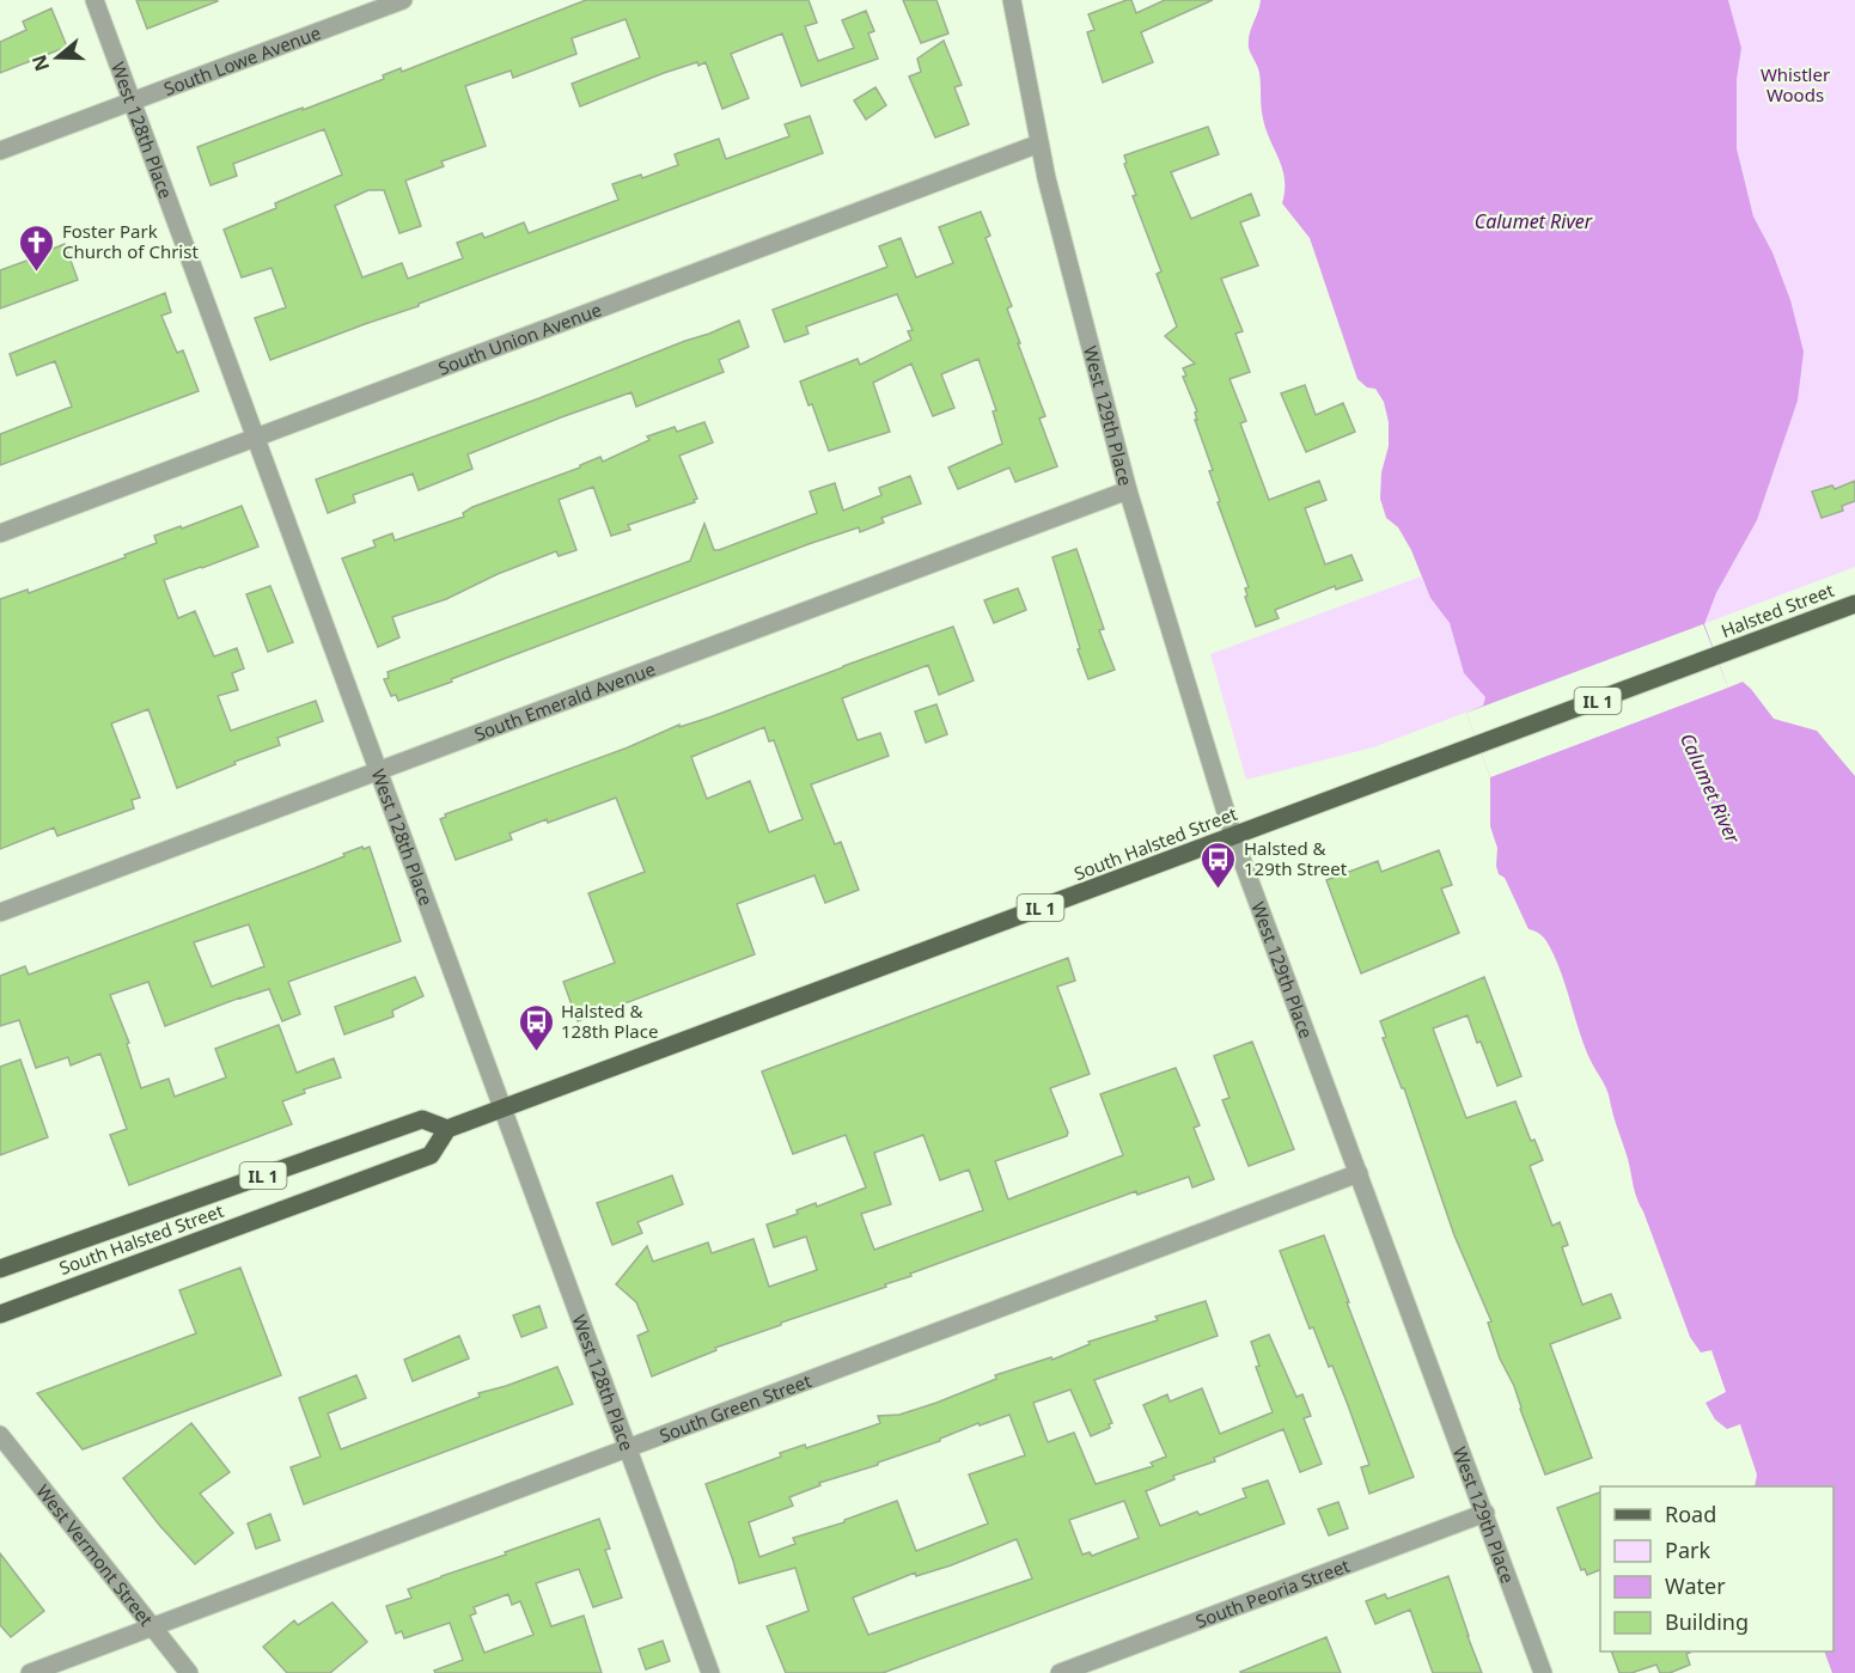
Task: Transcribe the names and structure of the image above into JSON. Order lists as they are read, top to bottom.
{
  "streets": {
    "main road": ["Halsted Street", "IL 1", "South Halsted Street"],
    "street": [
      "South Lowe Avenue",
      "West 128th Place",
      "South Union Avenue",
      "West 129th Place",
      "South Emerald Avenue",
      "South Green Street",
      "West Vermont Street",
      "South Peoria Street"
    ]
  },
  "crossings": [
    ["South Lowe Avenue", "West 128th Place"],
    ["West 128th Place", "South Union Avenue"],
    ["West 128th Place", "South Emerald Avenue"],
    ["West 128th Place", "South Halsted Street"],
    ["West 128th Place", "South Green Street"],
    ["South Union Avenue", "West 129th Place"],
    ["West 129th Place", "South Emerald Avenue"],
    ["West 129th Place", "South Halsted Street"],
    ["West 129th Place", "South Green Street"],
    ["West 129th Place", "South Peoria Street"],
    ["Halsted Street", "South Halsted Street"],
    ["South Green Street", "West Vermont Street"]
  ],
  "water": ["Calumet River"],
  "parks": ["Whistler Woods"],
  "places": {
    "church": ["Foster Park Church of Christ"],
    "bus stop": ["Halsted & 129th Street", "Halsted & 128th Place"]
  },
  "legend": [
    "Road",
    "Park",
    "Water",
    "Building"
  ],
  "north": "left"
}
